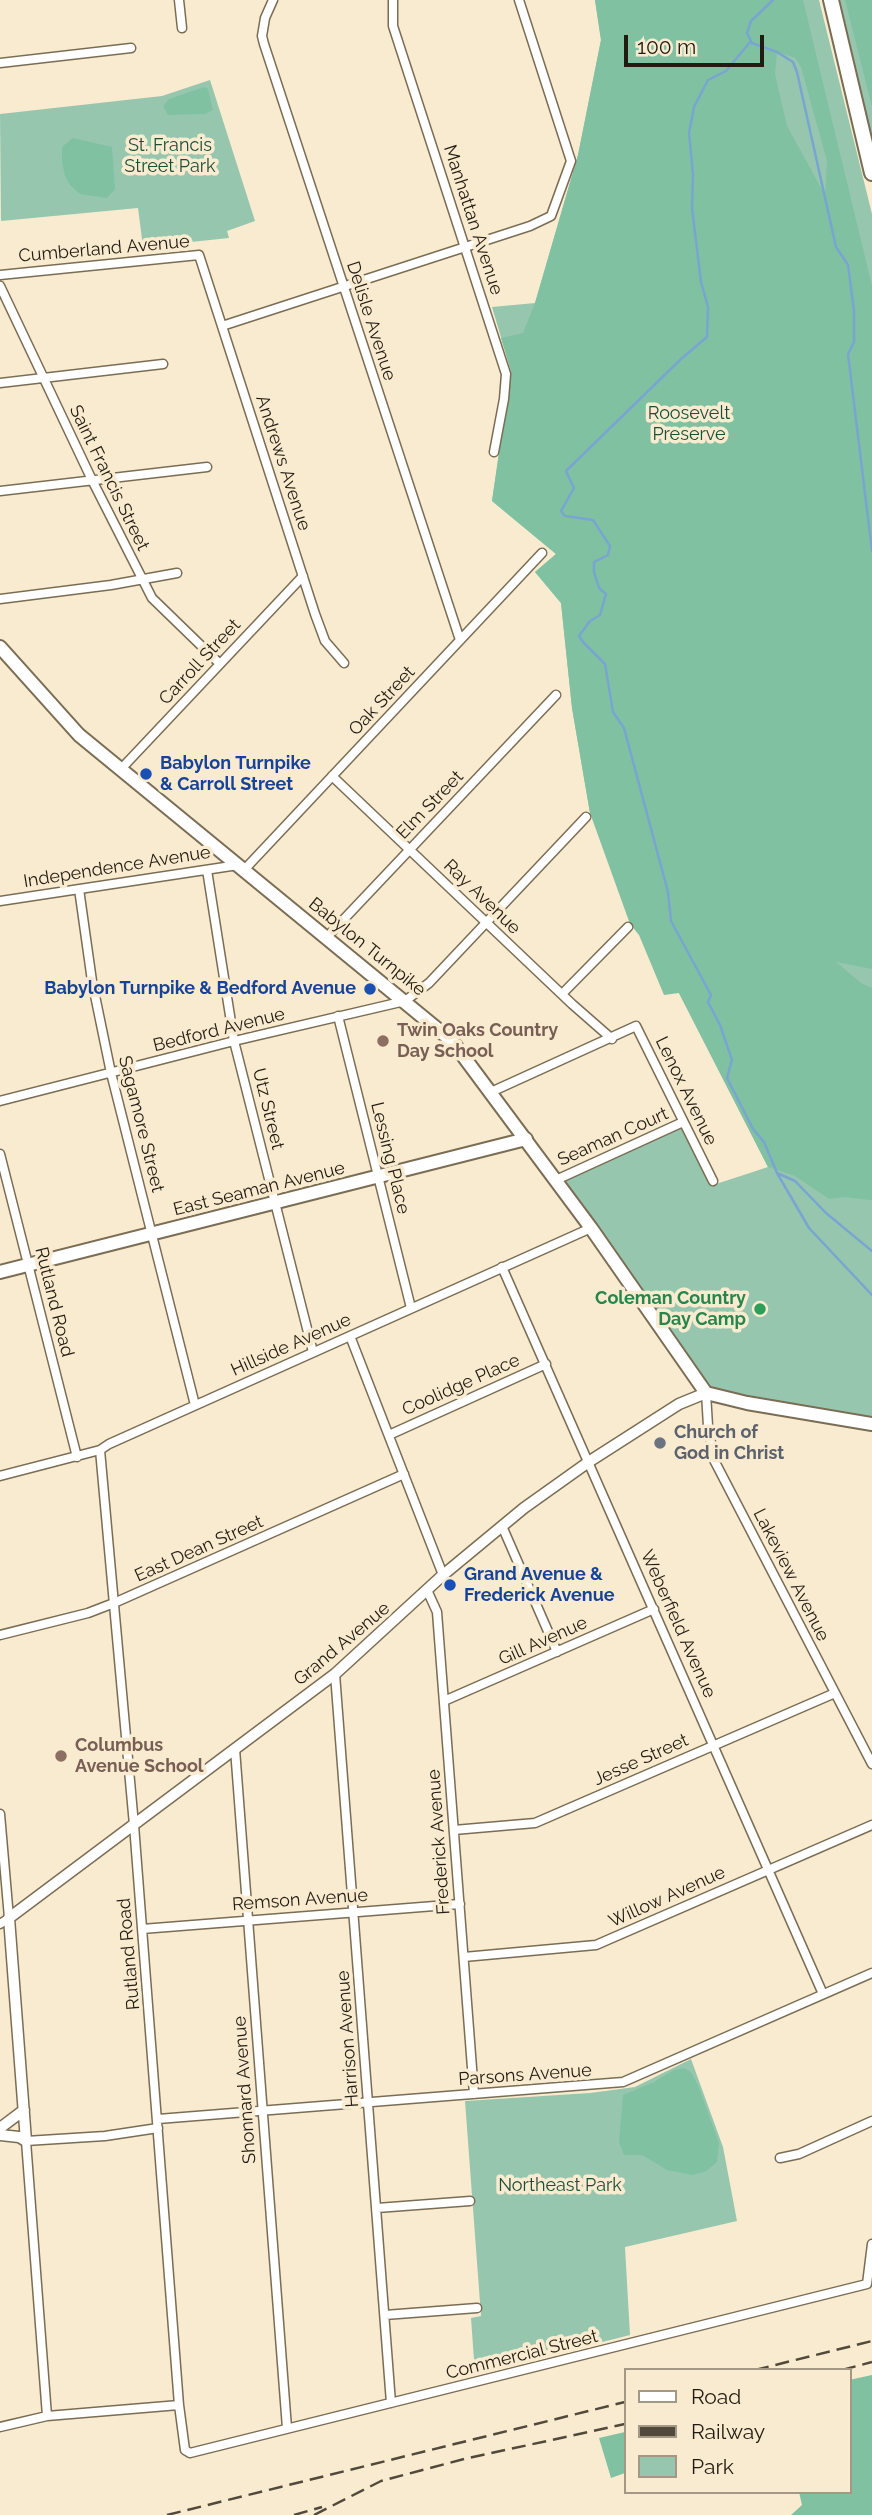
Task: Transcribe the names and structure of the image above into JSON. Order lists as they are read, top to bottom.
{
  "streets": {
    "main road": ["Babylon Turnpike", "East Seaman Avenue"],
    "street": [
      "Manhattan Avenue",
      "Cumberland Avenue",
      "Delisle Avenue",
      "Andrews Avenue",
      "Saint Francis Street",
      "Carroll Street",
      "Oak Street",
      "Elm Street",
      "Independence Avenue",
      "Ray Avenue",
      "Bedford Avenue",
      "Lenox Avenue",
      "Utz Street",
      "Sagamore Street",
      "Seaman Court",
      "Lessing Place",
      "Rutland Road",
      "Hillside Avenue",
      "Coolidge Place",
      "East Dean Street",
      "Lakeview Avenue",
      "Weberfield Avenue",
      "Gill Avenue",
      "Grand Avenue",
      "Jesse Street",
      "Frederick Avenue",
      "Willow Avenue",
      "Remson Avenue",
      "Harrison Avenue",
      "Parsons Avenue",
      "Shonnard Avenue",
      "Commercial Street"
    ]
  },
  "crossings": [
    ["Cumberland Avenue", "Andrews Avenue"],
    ["Delisle Avenue", "Oak Street"],
    ["Andrews Avenue", "Carroll Street"],
    ["Saint Francis Street", "Carroll Street"],
    ["Carroll Street", "Babylon Turnpike"],
    ["Oak Street", "Independence Avenue"],
    ["Oak Street", "Ray Avenue"],
    ["Oak Street", "Babylon Turnpike"],
    ["Elm Street", "Ray Avenue"],
    ["Elm Street", "Babylon Turnpike"],
    ["Independence Avenue", "Babylon Turnpike"],
    ["Independence Avenue", "Utz Street"],
    ["Independence Avenue", "Sagamore Street"],
    ["Ray Avenue", "Lenox Avenue"],
    ["Babylon Turnpike", "Bedford Avenue"],
    ["Babylon Turnpike", "Seaman Court"],
    ["Babylon Turnpike", "East Seaman Avenue"],
    ["Babylon Turnpike", "Hillside Avenue"],
    ["Babylon Turnpike", "Lakeview Avenue"],
    ["Babylon Turnpike", "Grand Avenue"],
    ["Bedford Avenue", "Utz Street"],
    ["Bedford Avenue", "Sagamore Street"],
    ["Bedford Avenue", "Lessing Place"],
    ["Lenox Avenue", "Seaman Court"],
    ["Utz Street", "East Seaman Avenue"],
    ["Utz Street", "Hillside Avenue"],
    ["Sagamore Street", "East Seaman Avenue"],
    ["Sagamore Street", "Hillside Avenue"],
    ["Lessing Place", "East Seaman Avenue"],
    ["Lessing Place", "Hillside Avenue"],
    ["East Seaman Avenue", "Rutland Road"],
    ["Rutland Road", "Hillside Avenue"],
    ["Rutland Road", "East Dean Street"],
    ["Rutland Road", "Grand Avenue"],
    ["Rutland Road", "Remson Avenue"],
    ["Rutland Road", "Parsons Avenue"],
    ["Rutland Road", "Commercial Street"],
    ["Hillside Avenue", "Weberfield Avenue"],
    ["Coolidge Place", "Weberfield Avenue"],
    ["Lakeview Avenue", "Grand Avenue"],
    ["Lakeview Avenue", "Jesse Street"],
    ["Weberfield Avenue", "Gill Avenue"],
    ["Weberfield Avenue", "Grand Avenue"],
    ["Weberfield Avenue", "Jesse Street"],
    ["Weberfield Avenue", "Willow Avenue"],
    ["Weberfield Avenue", "Parsons Avenue"],
    ["Gill Avenue", "Frederick Avenue"],
    ["Grand Avenue", "Frederick Avenue"],
    ["Grand Avenue", "Harrison Avenue"],
    ["Grand Avenue", "Shonnard Avenue"],
    ["Jesse Street", "Frederick Avenue"],
    ["Frederick Avenue", "Willow Avenue"],
    ["Frederick Avenue", "Remson Avenue"],
    ["Frederick Avenue", "Parsons Avenue"],
    ["Remson Avenue", "Harrison Avenue"],
    ["Remson Avenue", "Shonnard Avenue"],
    ["Harrison Avenue", "Parsons Avenue"],
    ["Harrison Avenue", "Commercial Street"],
    ["Parsons Avenue", "Shonnard Avenue"],
    ["Shonnard Avenue", "Commercial Street"]
  ],
  "parks": ["St. Francis Street Park", "Roosevelt Preserve", "Northeast Park"],
  "places": [
    "Babylon Turnpike & Carroll Street",
    "Babylon Turnpike & Bedford Avenue",
    "Twin Oaks Country Day School",
    "Coleman Country Day Camp",
    "Church of God in Christ",
    "Grand Avenue & Frederick Avenue",
    "Columbus Avenue School"
  ],
  "legend": ["Road", "Railway", "Park"],
  "scale_bar": "100 m"
}
